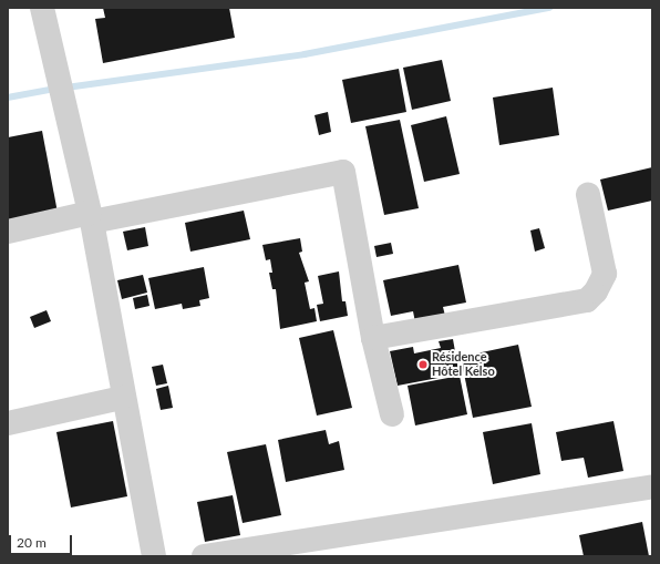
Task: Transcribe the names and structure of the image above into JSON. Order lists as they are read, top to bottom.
{
  "places": ["Résidence Hôtel Kelso"],
  "scale_bar": "20 m"
}
